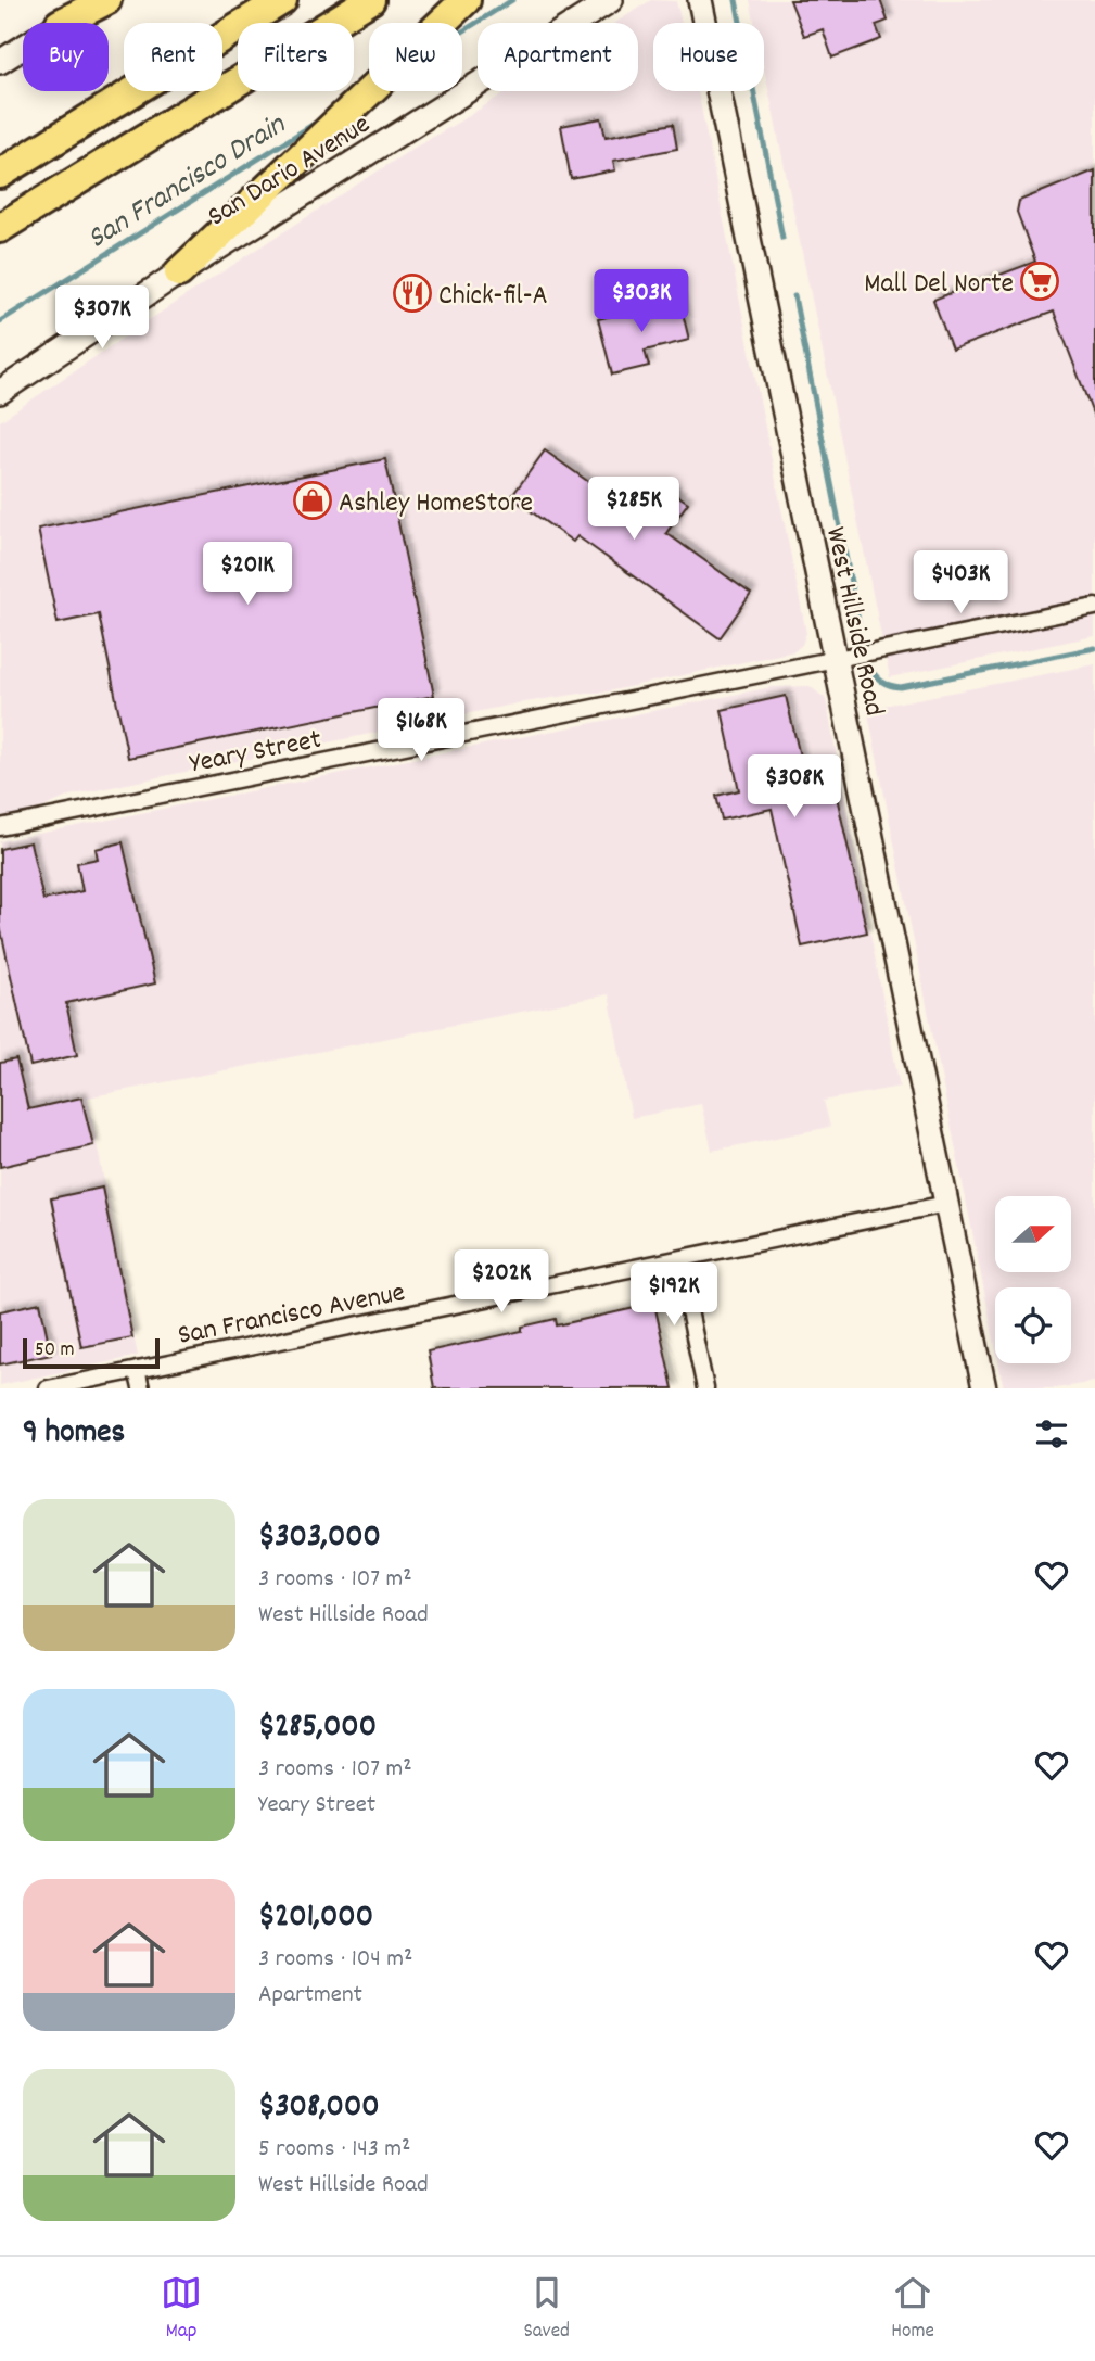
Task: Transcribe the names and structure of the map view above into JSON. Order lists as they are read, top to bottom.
{
  "streets": {
    "street": [
      "San Dario Avenue",
      "West Hillside Road",
      "Yeary Street",
      "San Francisco Avenue"
    ]
  },
  "crossings": [
    ["West Hillside Road", "Yeary Street"],
    ["West Hillside Road", "San Francisco Avenue"]
  ],
  "water": ["San Francisco Drain"],
  "places": {
    "supermarket": ["Mall Del Norte"],
    "restaurant": ["Chick-fil-A"],
    "shop": ["Ashley HomeStore"]
  },
  "scale_bar": "50 m",
  "north": "right",
  "page": {
    "chip": [
      "Buy",
      "Rent",
      "Filters",
      "New",
      "Apartment",
      "House"
    ],
    "price": [
      "$303K",
      "$307K",
      "$285K",
      "$201K",
      "$403K",
      "$168K",
      "$308K",
      "$202K",
      "$192K"
    ],
    "scale": "50 m",
    "heading": "9 homes",
    "list": [
      {
        "name": "$303,000",
        "note": "3 rooms · 107 m² · West Hillside Road"
      },
      {
        "name": "$285,000",
        "note": "3 rooms · 107 m² · Yeary Street"
      },
      {
        "name": "$201,000",
        "note": "3 rooms · 104 m² · Apartment"
      },
      {
        "name": "$308,000",
        "note": "5 rooms · 143 m² · West Hillside Road"
      }
    ],
    "tabs": ["Map", "Saved", "Home"]
  }
}
